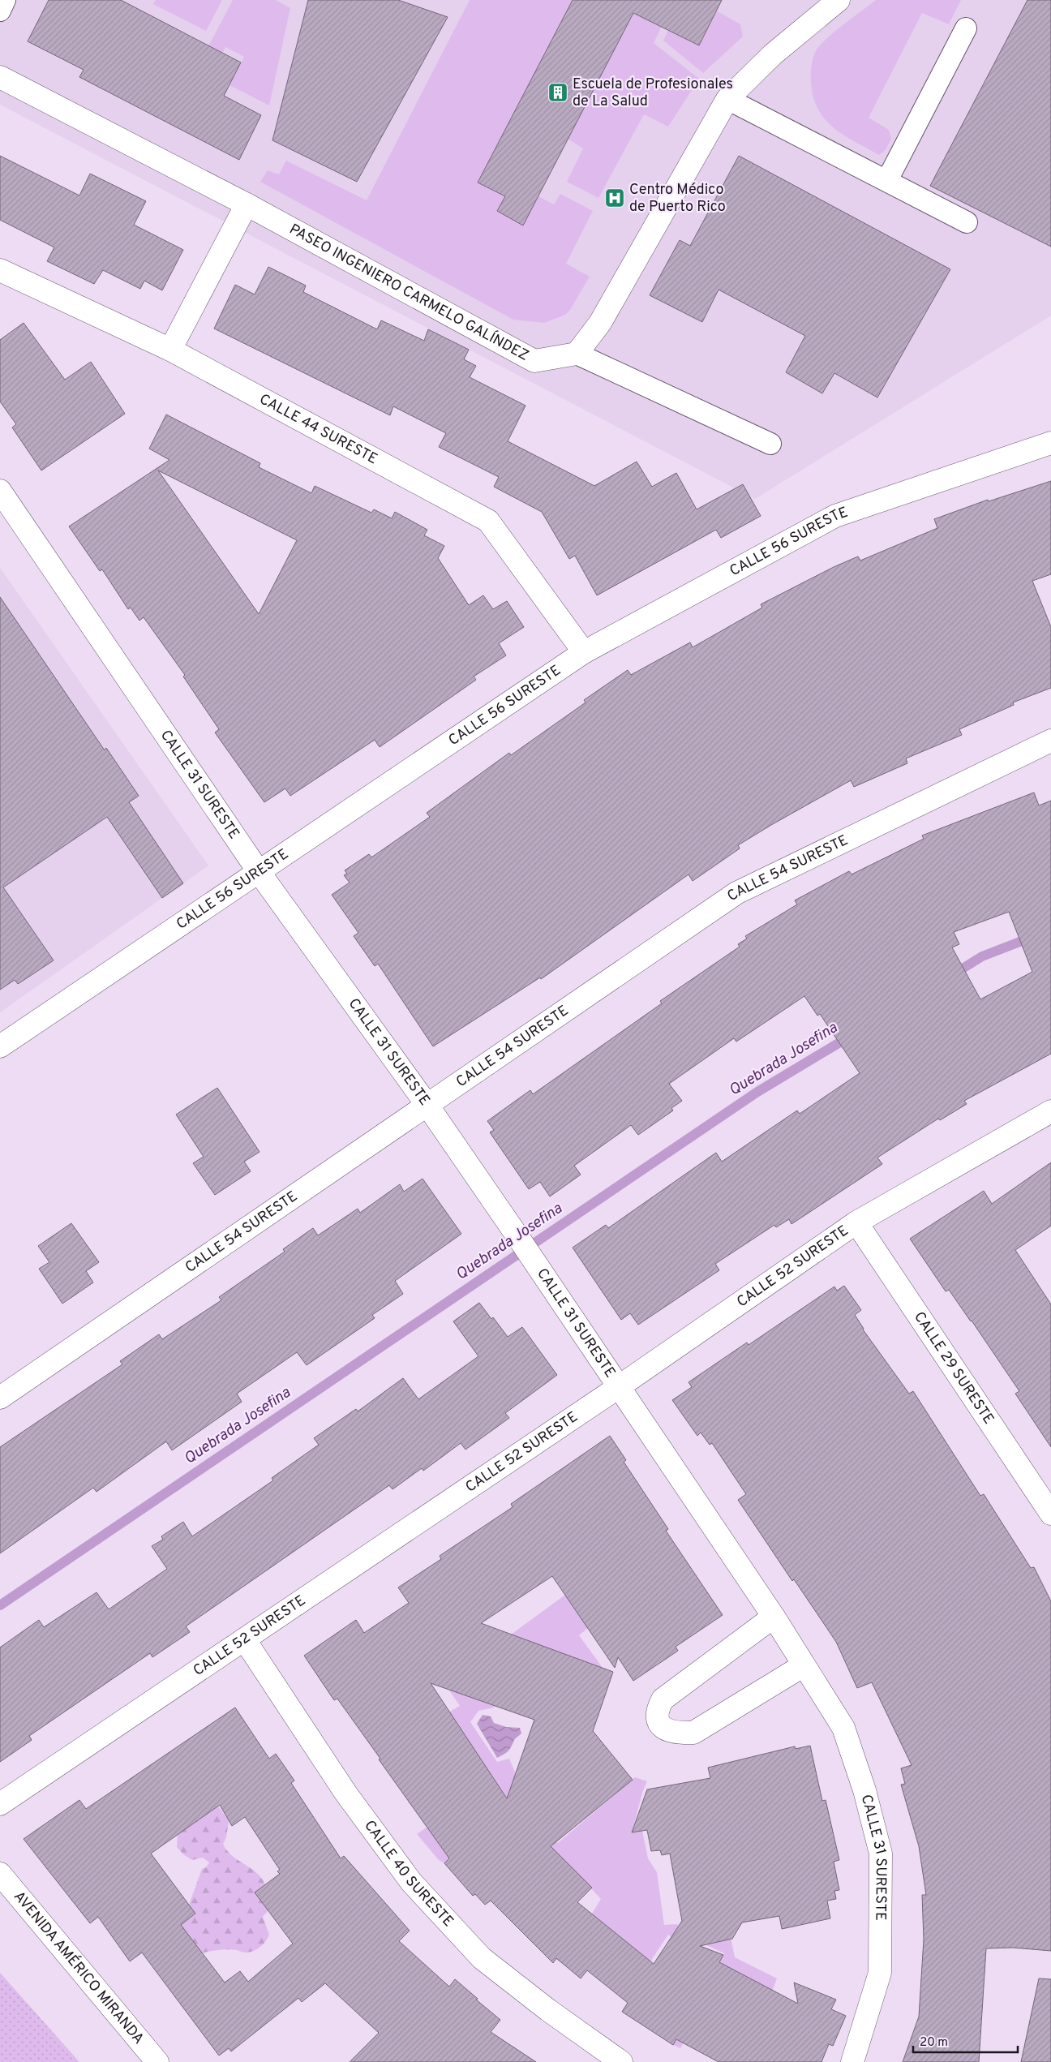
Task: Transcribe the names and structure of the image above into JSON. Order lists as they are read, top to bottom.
{
  "streets": {
    "street": [
      "PASEO INGENIERO CARMELO GALÍNDEZ",
      "CALLE 44 SURESTE",
      "CALLE 56 SURESTE",
      "CALLE 31 SURESTE",
      "CALLE 54 SURESTE",
      "CALLE 52 SURESTE",
      "CALLE 29 SURESTE",
      "CALLE 40 SURESTE",
      "AVENIDA AMÉRICO MIRANDA"
    ]
  },
  "crossings": [
    ["CALLE 44 SURESTE", "CALLE 56 SURESTE"],
    ["CALLE 56 SURESTE", "CALLE 31 SURESTE"],
    ["CALLE 31 SURESTE", "CALLE 54 SURESTE"],
    ["CALLE 31 SURESTE", "CALLE 52 SURESTE"],
    ["CALLE 52 SURESTE", "CALLE 29 SURESTE"],
    ["CALLE 52 SURESTE", "CALLE 40 SURESTE"]
  ],
  "water": ["Quebrada Josefina"],
  "places": {
    "building": ["Escuela de Profesionales de La Salud"],
    "hospital": ["Centro Médico de Puerto Rico"]
  },
  "scale_bar": "20 m"
}
